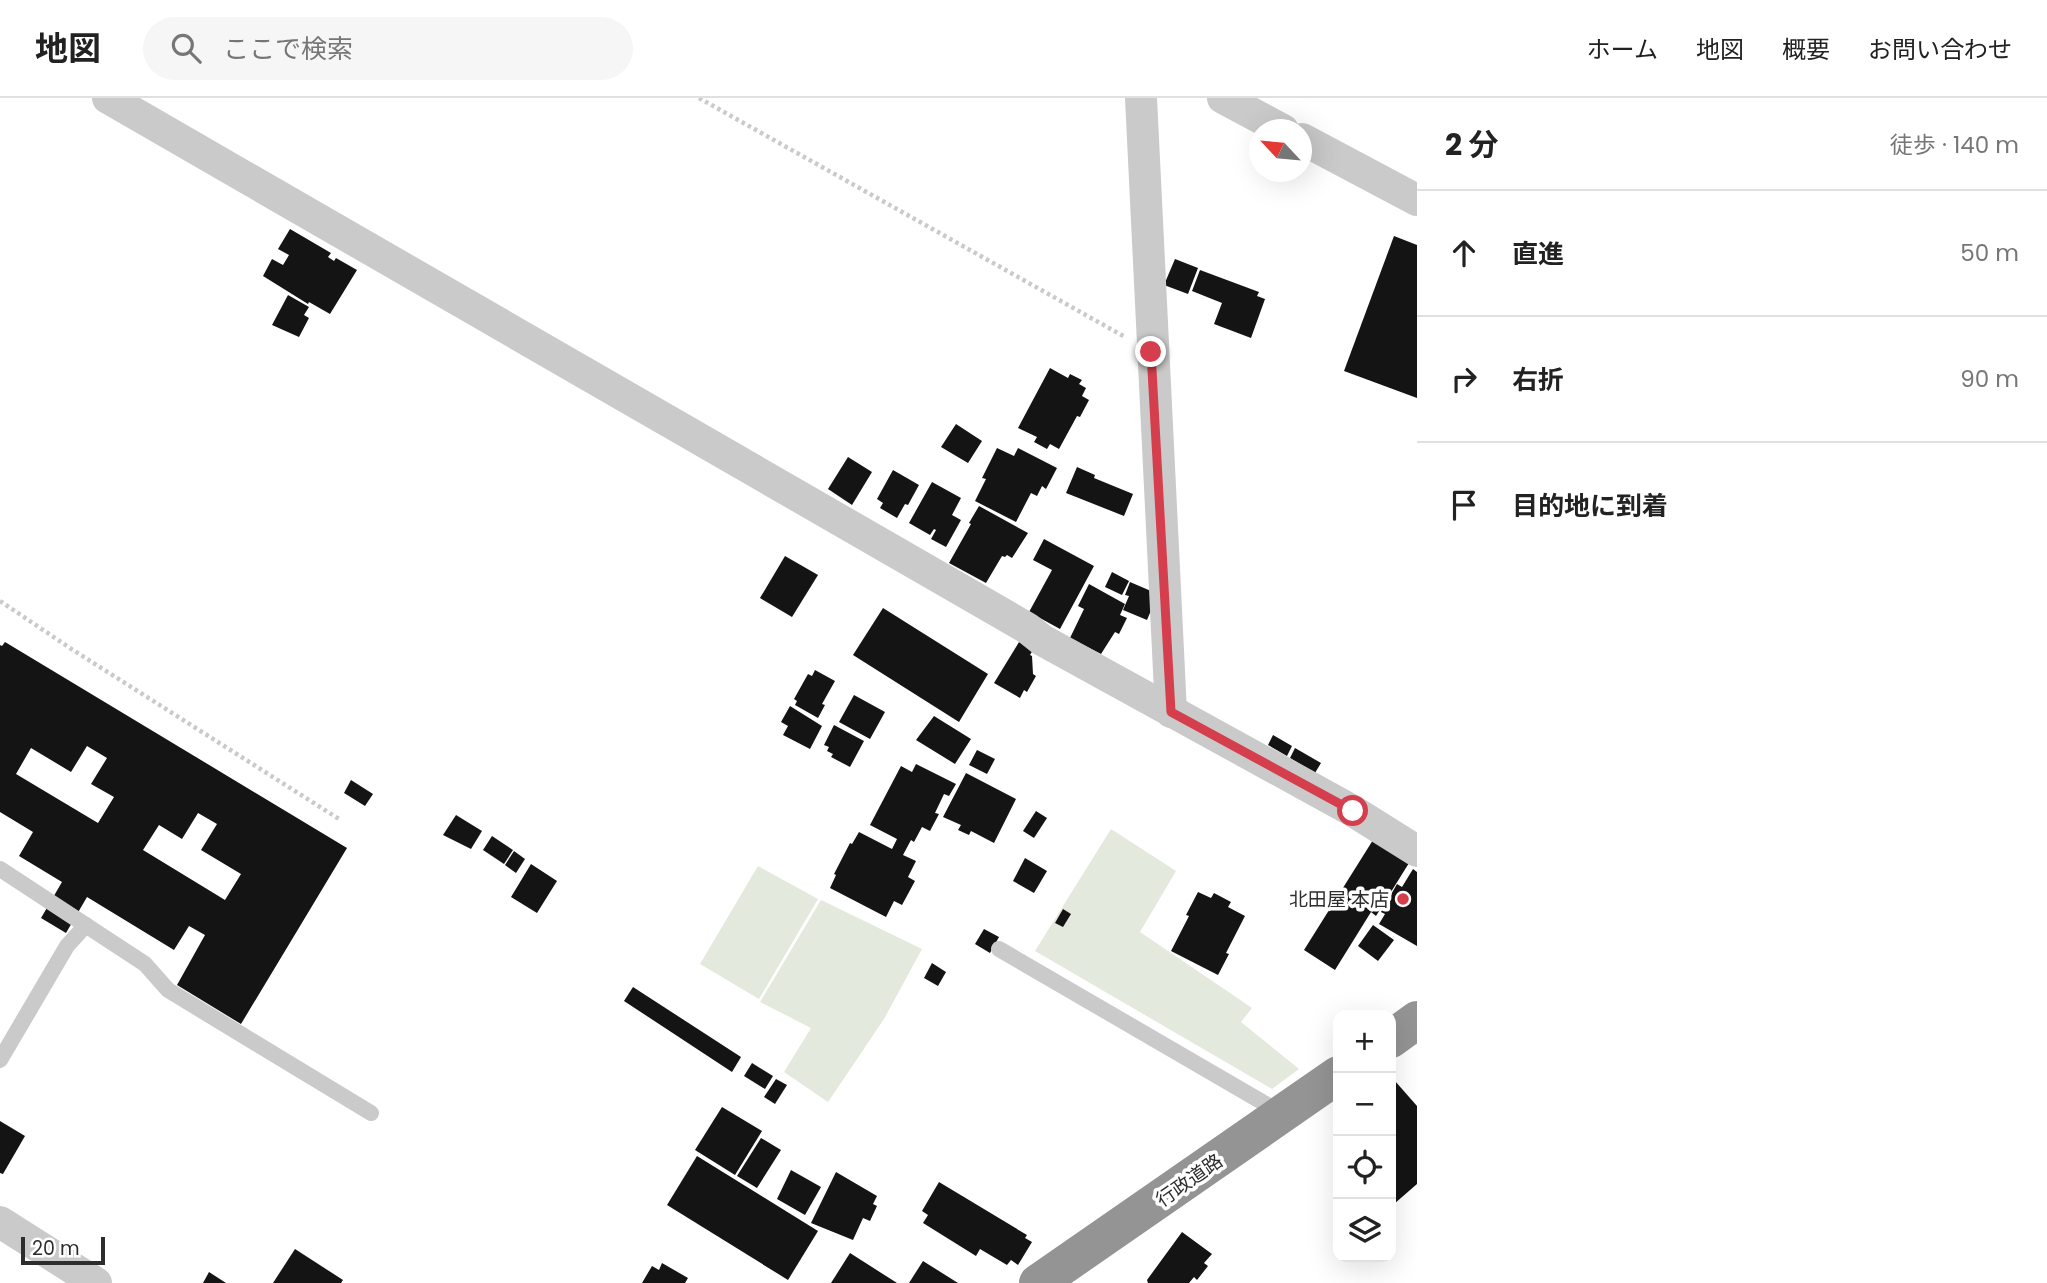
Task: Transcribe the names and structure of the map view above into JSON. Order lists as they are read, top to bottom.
{
  "streets": {
    "highway": ["行政道路"]
  },
  "places": ["北田屋 本店"],
  "scale_bar": "20 m",
  "north": "top left",
  "page": {
    "header": "地図",
    "search": "ここで検索",
    "nav": [
      "ホーム",
      "地図",
      "概要",
      "お問い合わせ"
    ],
    "heading": ["2 分", "徒歩 · 140 m"],
    "list": [
      ["直進", "50 m"],
      ["右折", "90 m"],
      "目的地に到着"
    ],
    "map_buttons": ["+", "−"],
    "scale": "20 m"
  }
}
